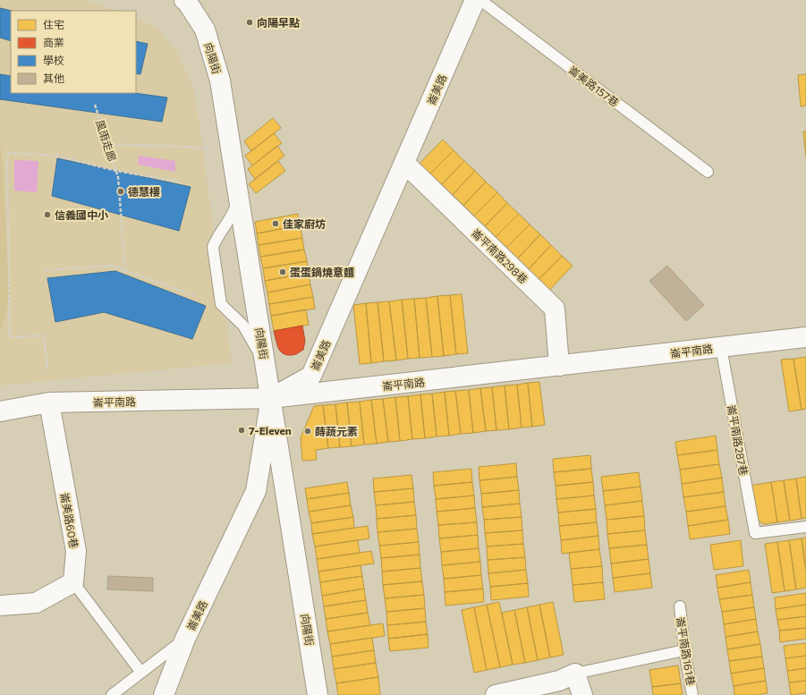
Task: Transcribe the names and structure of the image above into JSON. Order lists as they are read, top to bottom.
{
  "streets": {
    "street": [
      "向陽街",
      "崙美路",
      "崙平南路298巷",
      "崙平南路",
      "崙美路60巷"
    ],
    "lane": ["崙美路157巷", "崙平南路287巷", "崙平南路161巷"],
    "path": ["風雨走廊"]
  },
  "crossings": [
    ["向陽街", "崙美路"],
    ["向陽街", "崙平南路"],
    ["崙美路", "崙平南路298巷"],
    ["崙美路", "崙平南路"],
    ["崙平南路298巷", "崙平南路"],
    ["崙平南路", "崙平南路287巷"],
    ["崙平南路", "崙美路60巷"]
  ],
  "places": [
    "向陽早點",
    "德慧樓",
    "信義國中小",
    "佳家廚坊",
    "蛋蛋鍋燒意麵",
    "7-Eleven",
    "蒔蔬元素"
  ],
  "legend": [
    "住宅",
    "商業",
    "學校",
    "其他"
  ]
}
